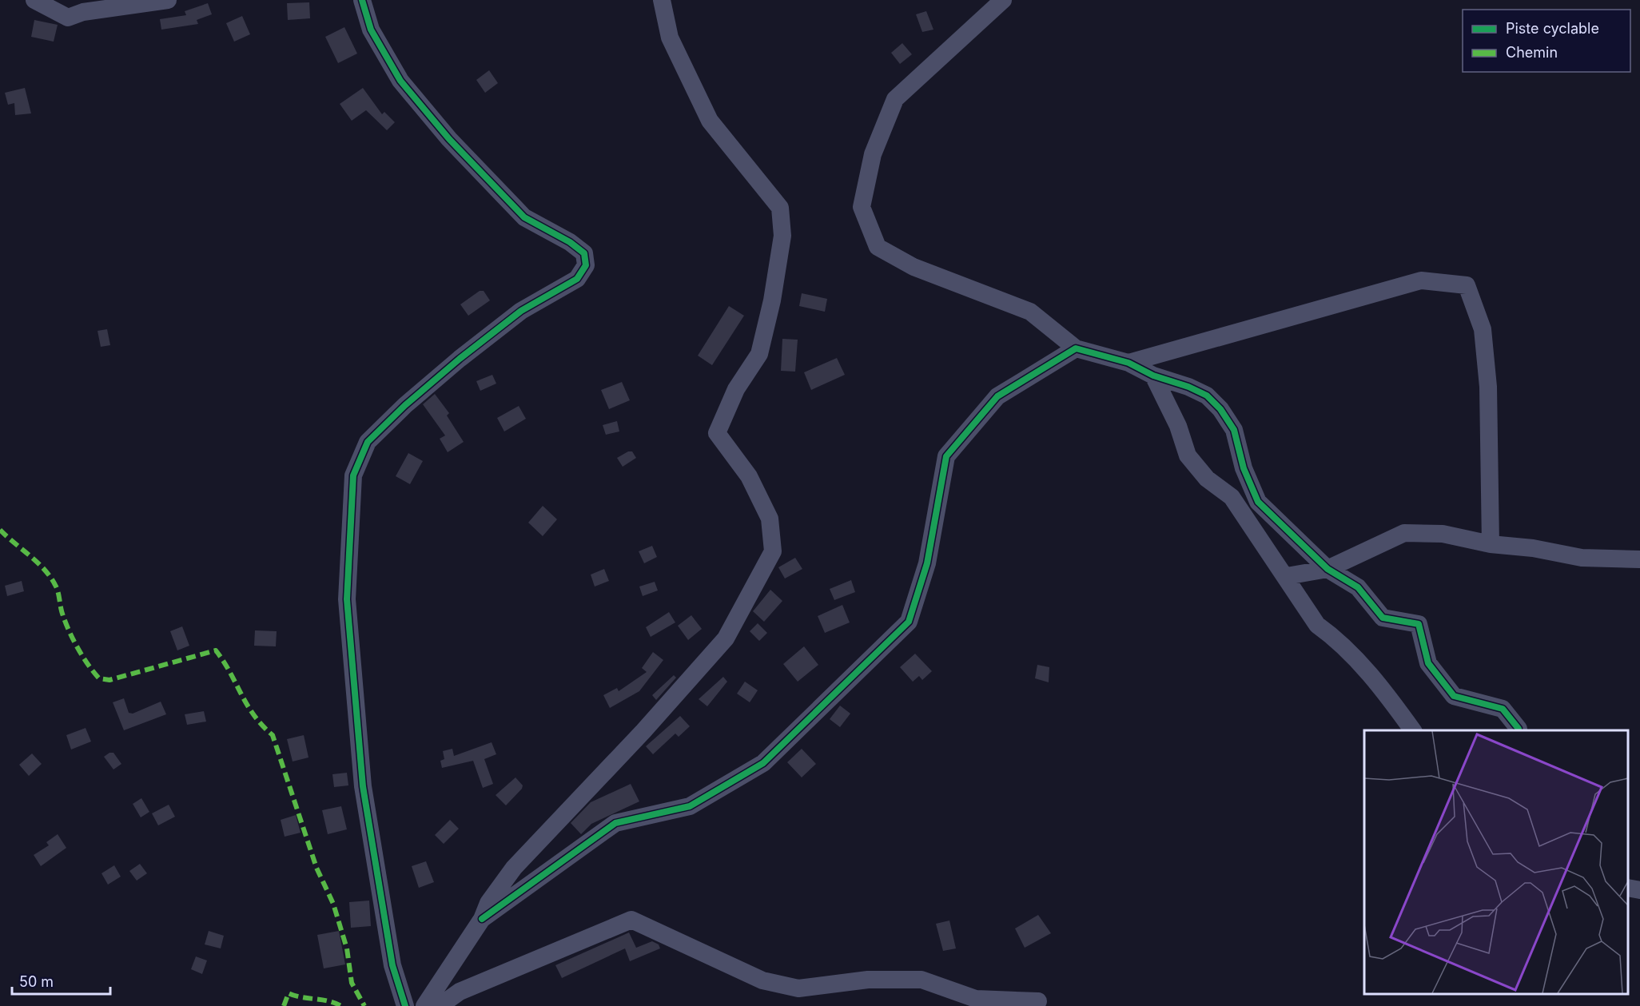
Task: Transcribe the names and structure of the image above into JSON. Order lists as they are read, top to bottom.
{
  "legend": ["Piste cyclable", "Chemin"],
  "scale_bar": "50 m"
}
